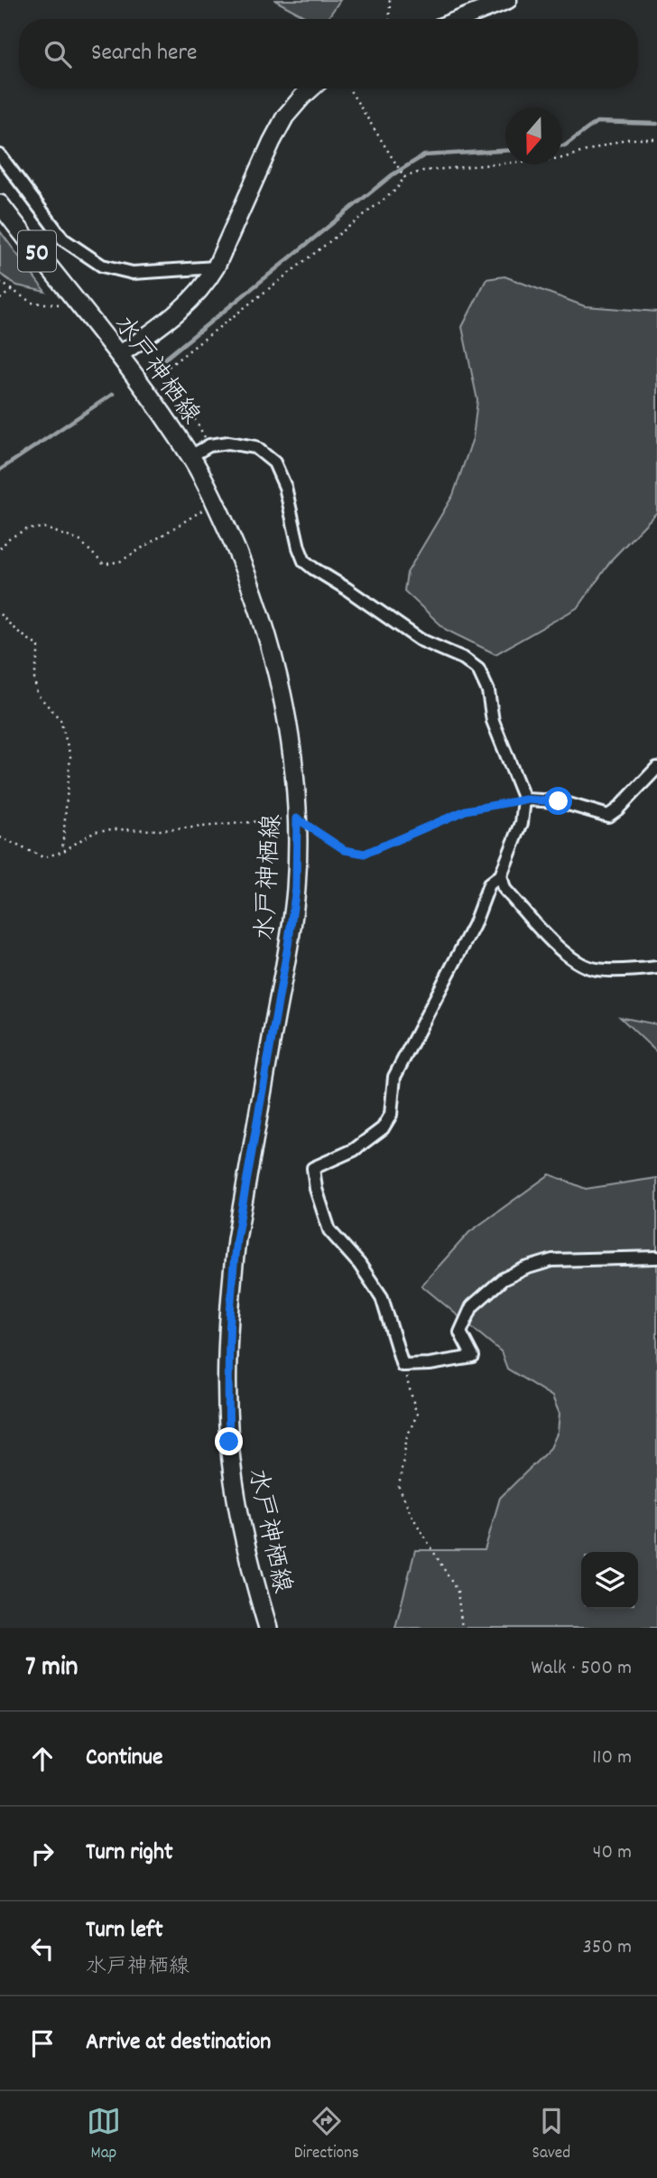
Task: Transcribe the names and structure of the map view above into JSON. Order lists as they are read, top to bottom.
{
  "streets": {
    "main road": ["50", "水戸神栖線"]
  },
  "north": "bottom",
  "page": {
    "search": "Search here",
    "heading": ["7 min", "Walk · 500 m"],
    "list": [
      ["Continue", "110 m"],
      ["Turn right", "40 m"],
      ["Turn left", "水戸神栖線", "350 m"],
      "Arrive at destination"
    ],
    "nav": ["Map", "Directions", "Saved"]
  }
}
